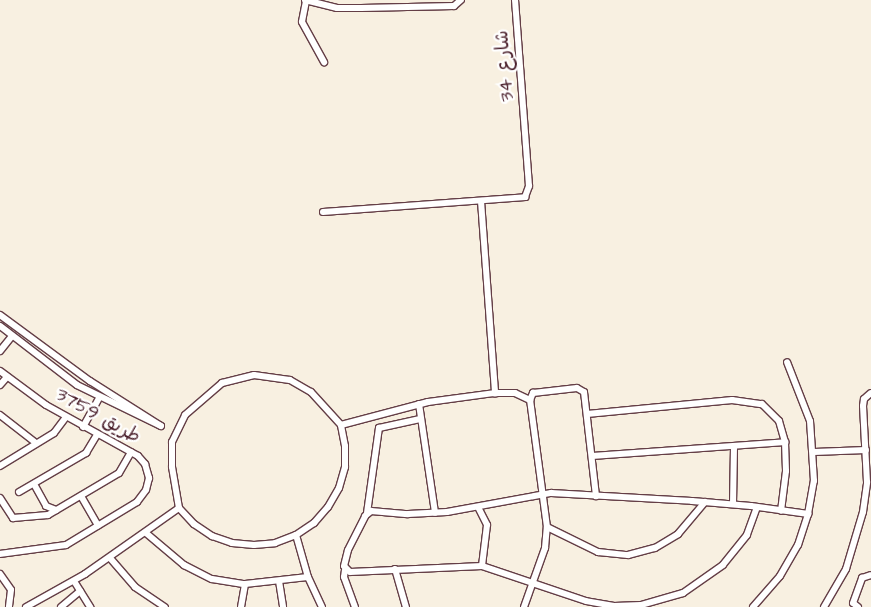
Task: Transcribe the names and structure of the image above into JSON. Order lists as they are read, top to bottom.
{
  "streets": {
    "street": ["شارع 34", "طريق 3759"]
  }
}
